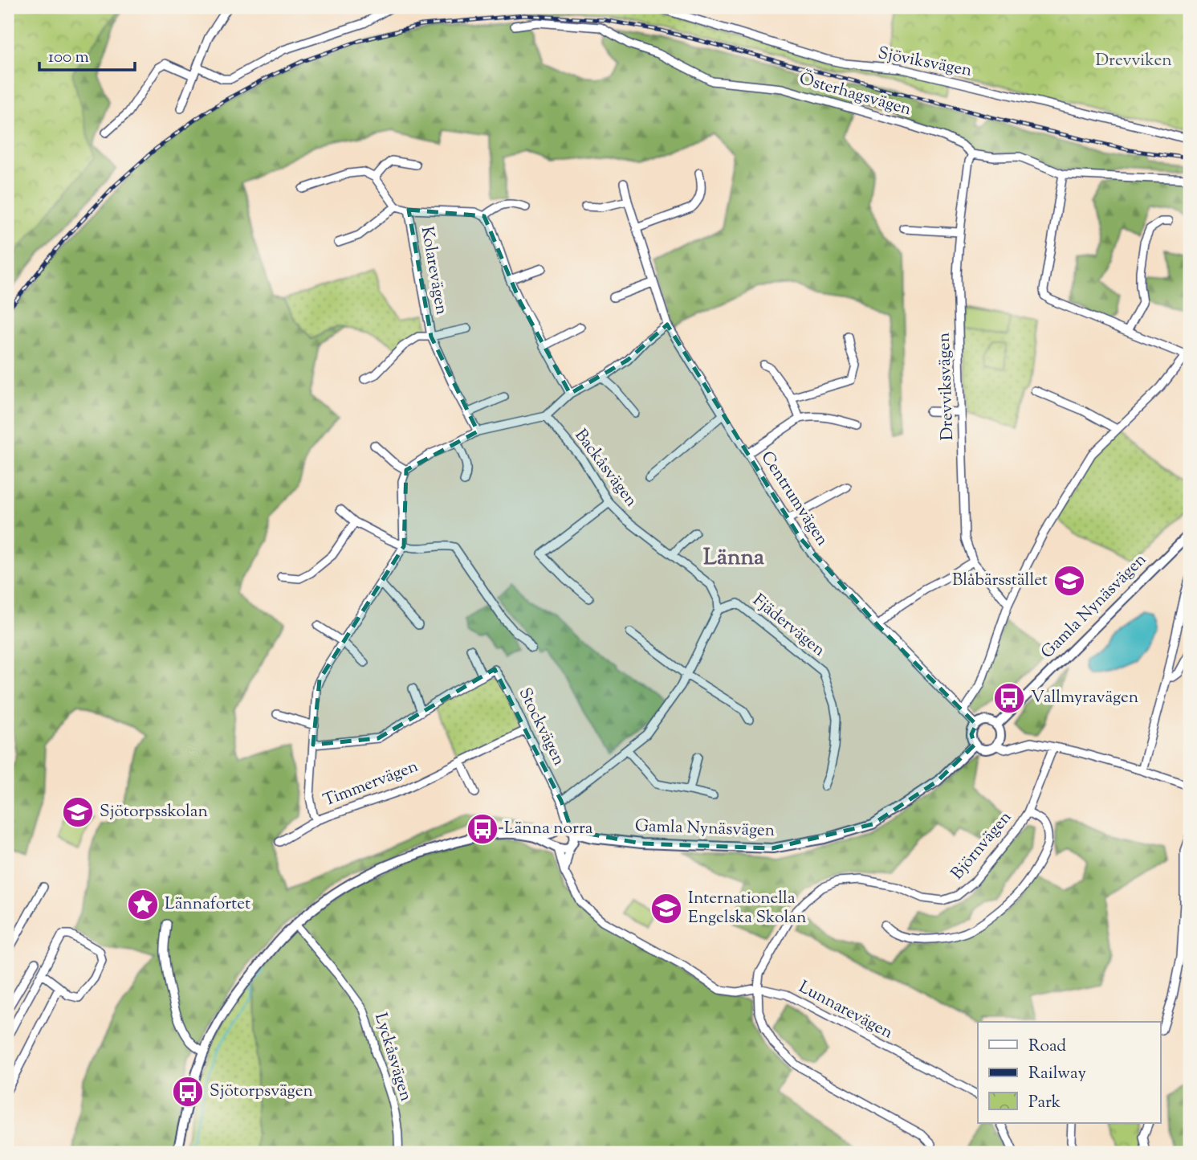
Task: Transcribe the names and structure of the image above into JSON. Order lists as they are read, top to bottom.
{
  "streets": {
    "street": [
      "Sjöviksvägen",
      "Österhagsvägen",
      "Kolarevägen",
      "Drevviksvägen",
      "Backåsvägen",
      "Centrumvägen",
      "Gamla Nynäsvägen",
      "Fjädervägen",
      "Stockvägen",
      "Timmervägen",
      "Björnvägen",
      "Lunnarevägen",
      "Lyckåsvägen"
    ]
  },
  "crossings": [
    ["Österhagsvägen", "Drevviksvägen"],
    ["Backåsvägen", "Fjädervägen"],
    ["Centrumvägen", "Gamla Nynäsvägen"],
    ["Gamla Nynäsvägen", "Stockvägen"],
    ["Gamla Nynäsvägen", "Lunnarevägen"],
    ["Gamla Nynäsvägen", "Lyckåsvägen"],
    ["Stockvägen", "Timmervägen"],
    ["Stockvägen", "Lunnarevägen"],
    ["Björnvägen", "Lunnarevägen"]
  ],
  "districts": ["Länna"],
  "parks": ["Drevviken"],
  "places": {
    "school or university": ["Blåbärsstället", "Sjötorpsskolan", "Internationella Engelska Skolan"],
    "bus stop": ["Vallmyravägen", "Länna norra", "Sjötorpsvägen"],
    "place": ["Lännafortet"]
  },
  "legend": ["Road", "Railway", "Park"],
  "scale_bar": "100 m"
}
